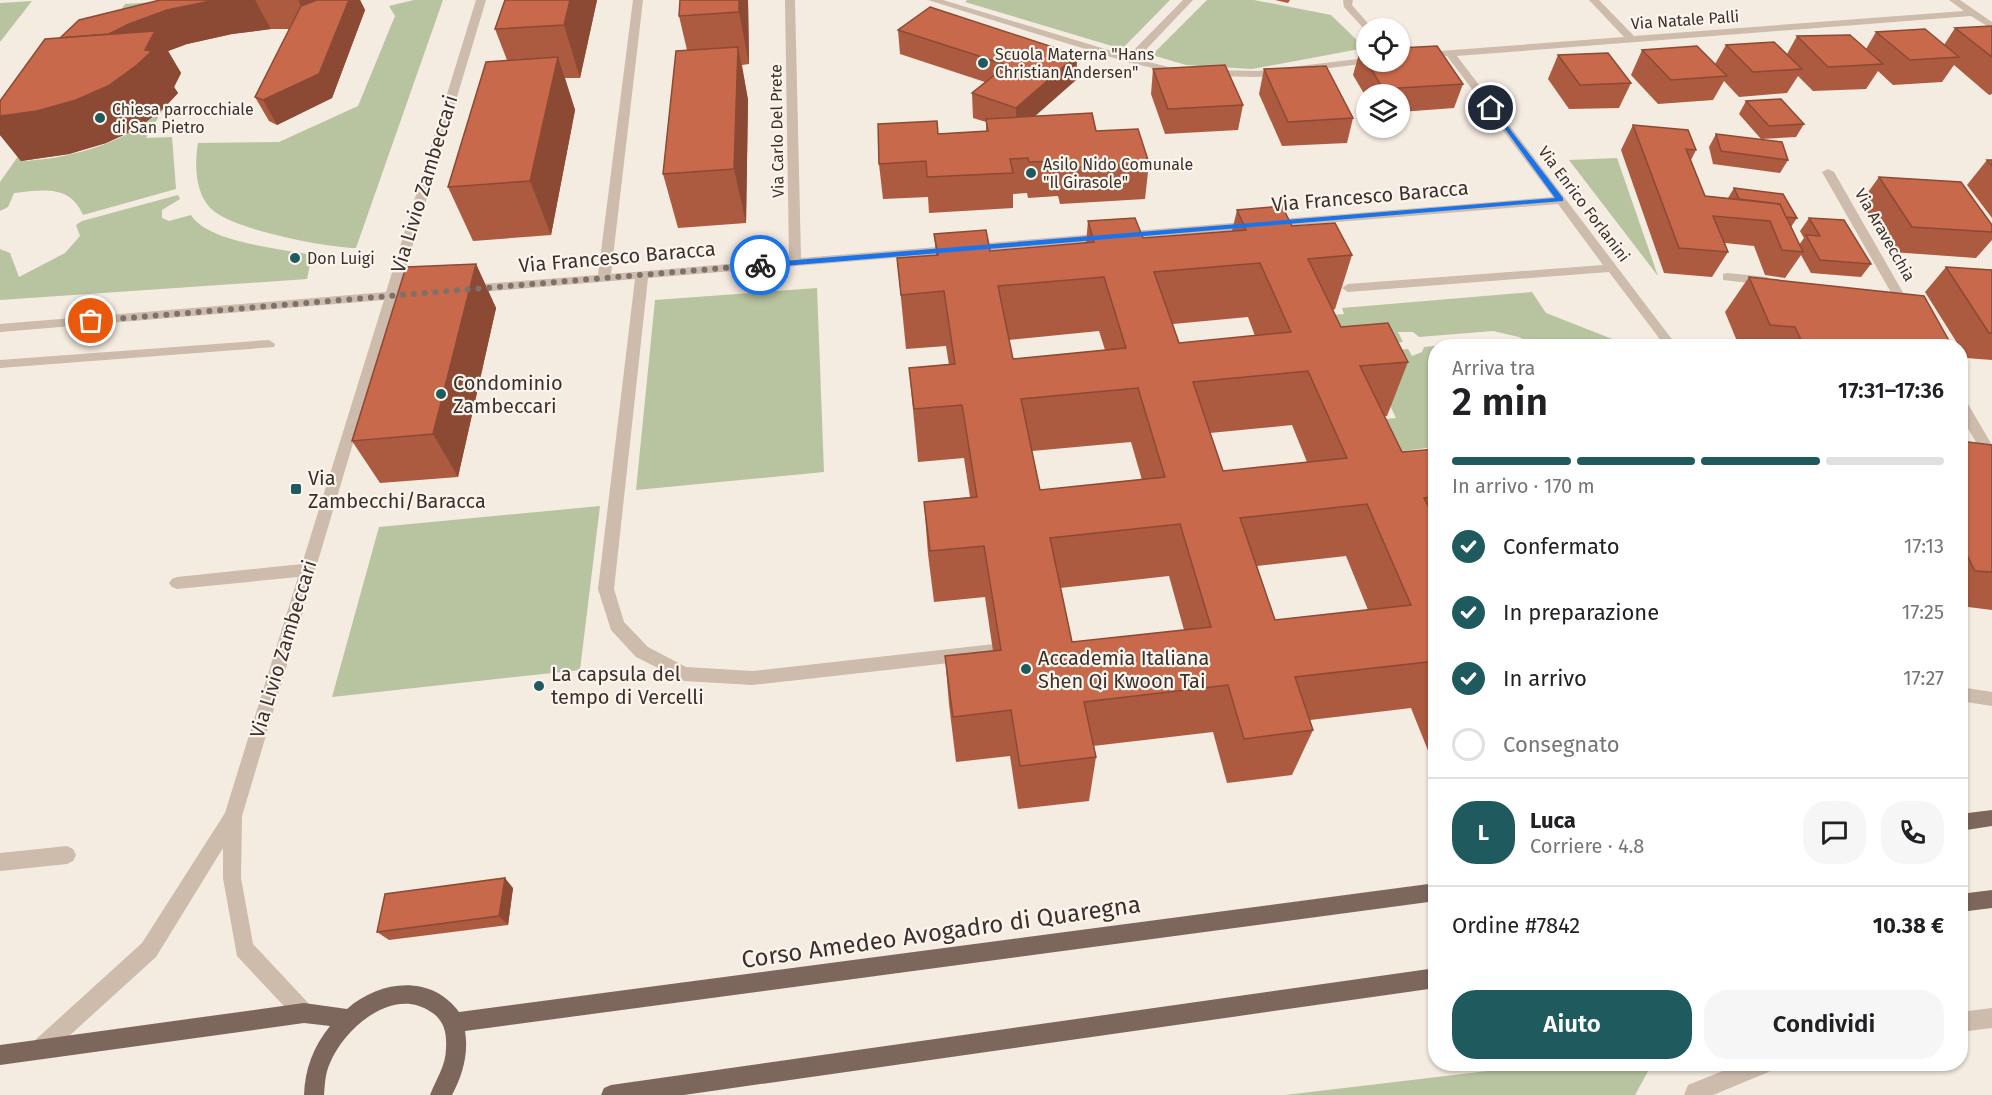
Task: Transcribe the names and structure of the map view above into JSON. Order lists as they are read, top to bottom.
{
  "streets": {
    "main road": ["Corso Amedeo Avogadro di Quaregna"],
    "street": [
      "Via Natale Palli",
      "Via Carlo Del Prete",
      "Via Livio Zambeccari",
      "Via Francesco Baracca",
      "Via Enrico Forlanini",
      "Via Aravecchia"
    ]
  },
  "crossings": [
    ["Via Natale Palli", "Via Enrico Forlanini"],
    ["Via Carlo Del Prete", "Via Francesco Baracca"],
    ["Via Francesco Baracca", "Via Enrico Forlanini"]
  ],
  "places": {
    "other": [
      "Scuola Materna \"Hans Christian Andersen\"",
      "Chiesa parrocchiale di San Pietro",
      "Asilo Nido Comunale \"Il Girasole\"",
      "Don Luigi",
      "Condominio Zambeccari",
      "Accademia Italiana Shen Qi Kwoon Tai",
      "La capsula del tempo di Vercelli"
    ],
    "transit": ["Via Zambecchi/Baracca"]
  },
  "page": {
    "heading": ["2 min", "Arriva tra", "17:31–17:36"],
    "panel": [
      "Luca",
      "Corriere · 4.8",
      "Ordine #7842",
      "10.38 €"
    ],
    "bar": "In arrivo · 170 m",
    "list": [
      ["Confermato", "17:13"],
      ["In preparazione", "17:25"],
      ["In arrivo", "17:27"],
      "Consegnato"
    ],
    "round": "L",
    "buttons": ["Aiuto", "Condividi"]
  }
}
